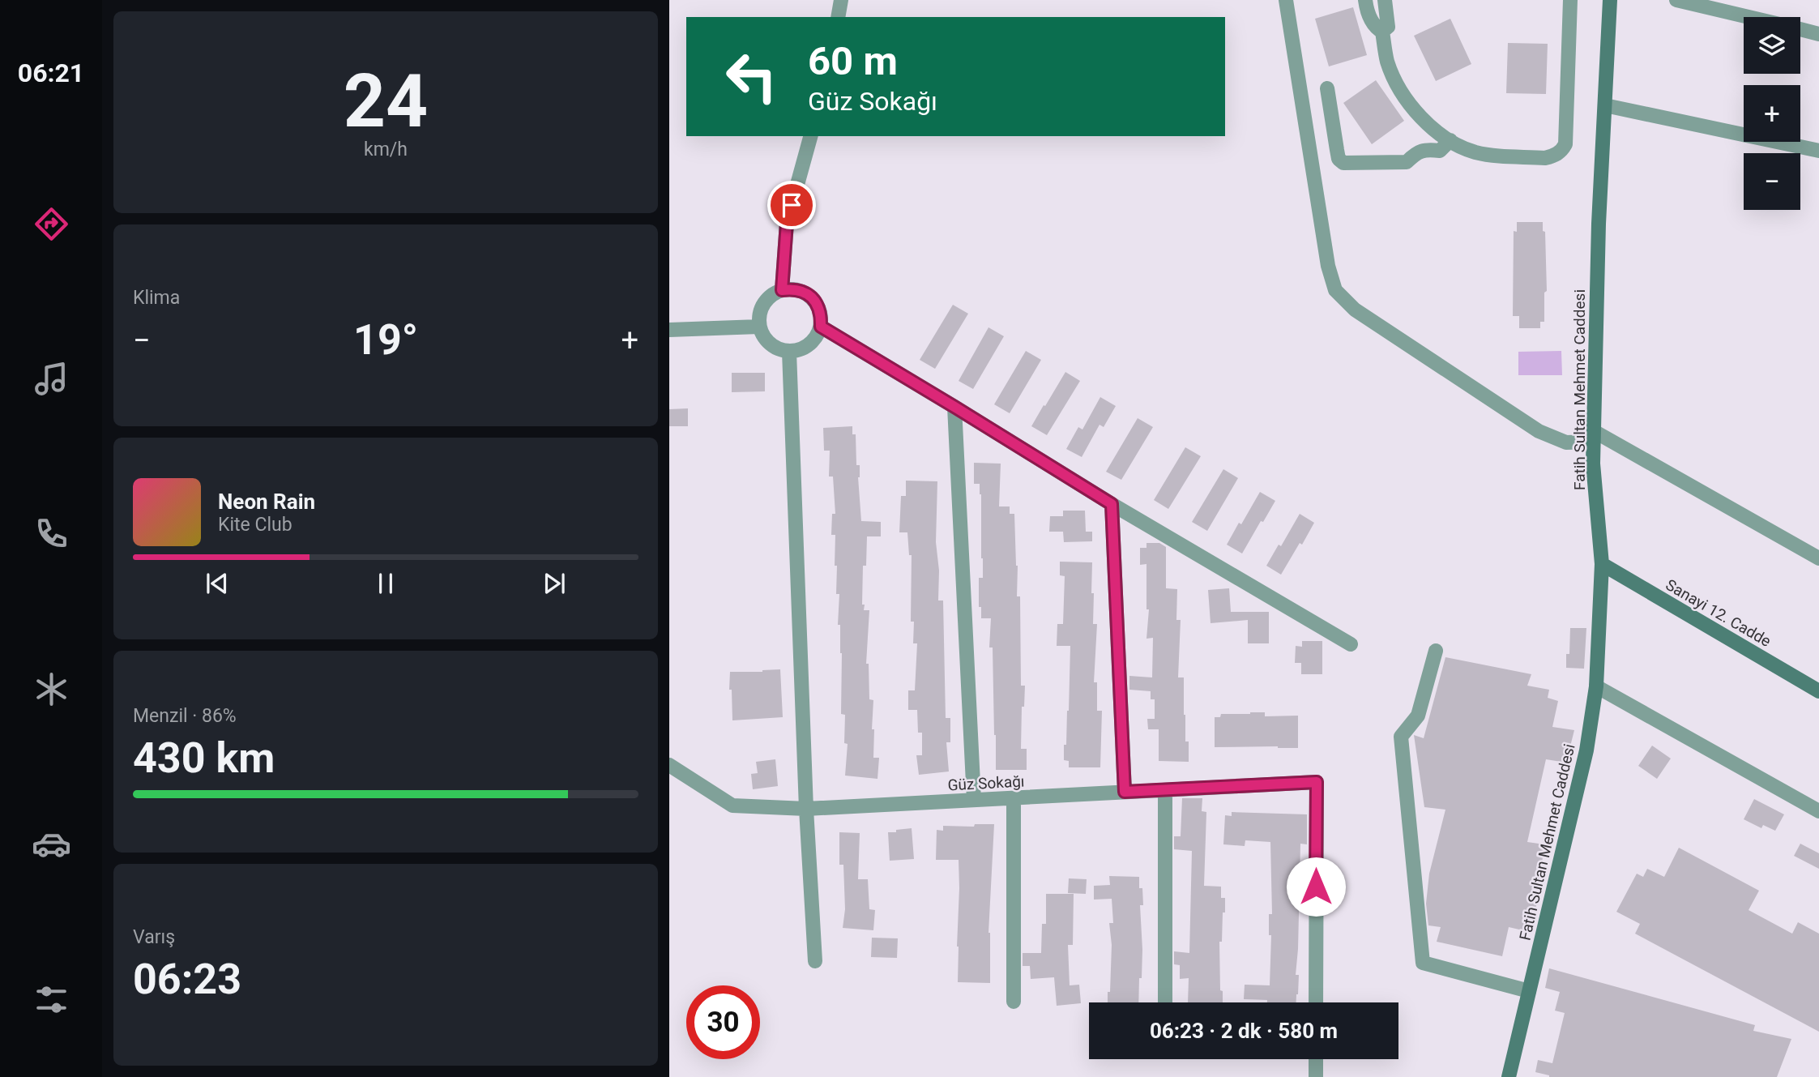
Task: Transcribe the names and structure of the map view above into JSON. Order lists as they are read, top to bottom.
{
  "streets": {
    "main road": ["Fatih Sultan Mehmet Caddesi", "Sanayi 12. Cadde"],
    "street": ["Güz Sokağı"]
  },
  "crossings": [
    ["Fatih Sultan Mehmet Caddesi", "Sanayi 12. Cadde"]
  ],
  "page": {
    "tabs": "06:21",
    "tile": [
      ["24", "km/h"],
      "Klima",
      ["Menzil · 86%", "430 km"],
      ["Varış", "06:23"]
    ],
    "map_buttons": ["+", "−"],
    "turn": ["60 m", "Güz Sokağı"],
    "heat": ["−", "19°", "+"],
    "song": ["Neon Rain", "Kite Club"],
    "limit": "30",
    "trip": "06:23 · 2 dk · 580 m"
  }
}
